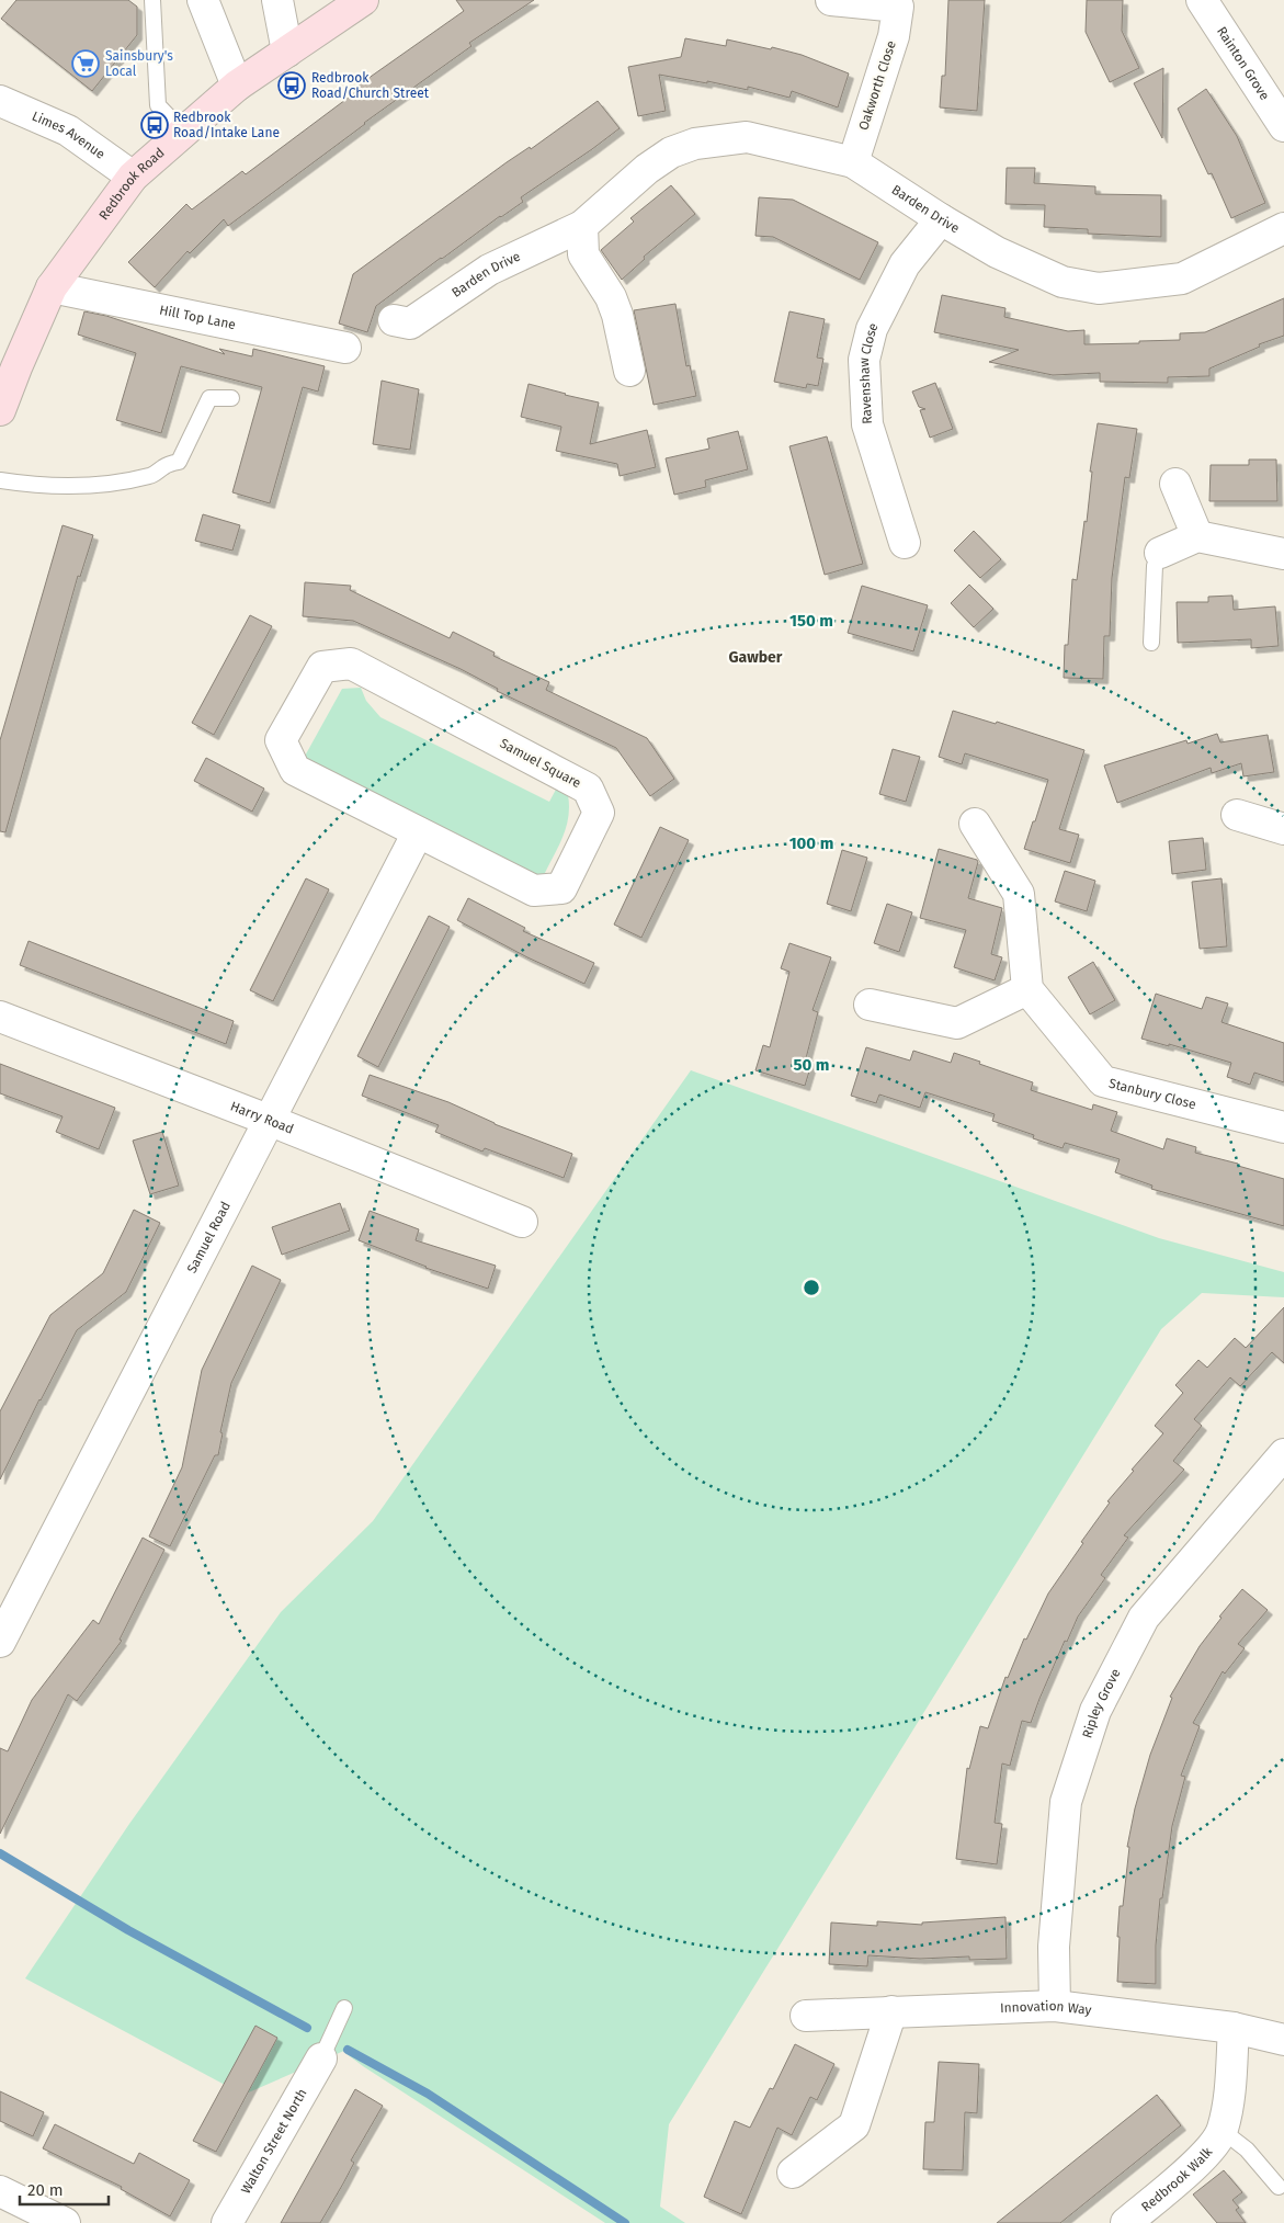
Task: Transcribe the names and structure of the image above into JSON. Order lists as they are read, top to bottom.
{
  "streets": {
    "street": [
      "Rainton Grove",
      "Oakworth Close",
      "Limes Avenue",
      "Redbrook Road",
      "Barden Drive",
      "Hill Top Lane",
      "Ravenshaw Close",
      "Samuel Square",
      "Stanbury Close",
      "Harry Road",
      "Samuel Road",
      "Ripley Grove",
      "Innovation Way",
      "Walton Street North",
      "Redbrook Walk"
    ]
  },
  "crossings": [
    ["Oakworth Close", "Barden Drive"],
    ["Limes Avenue", "Redbrook Road"],
    ["Redbrook Road", "Hill Top Lane"],
    ["Barden Drive", "Ravenshaw Close"],
    ["Samuel Square", "Samuel Road"],
    ["Harry Road", "Samuel Road"],
    ["Ripley Grove", "Innovation Way"],
    ["Innovation Way", "Redbrook Walk"]
  ],
  "districts": ["Gawber"],
  "places": {
    "supermarket": ["Sainsbury's Local"],
    "bus stop": ["Redbrook Road/Church Street", "Redbrook Road/Intake Lane"]
  },
  "scale_bar": "20 m",
  "rings": ["150 m", "100 m", "50 m"]
}
